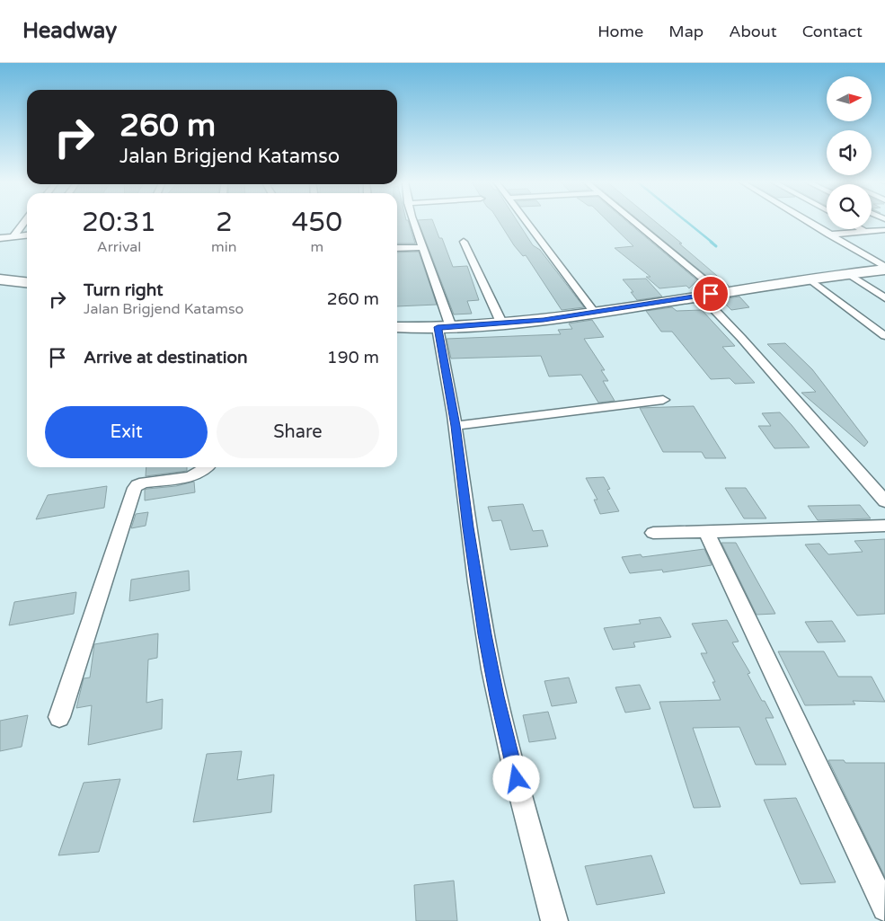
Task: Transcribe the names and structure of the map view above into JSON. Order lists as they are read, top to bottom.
{
  "north": "right",
  "page": {
    "header": "Headway",
    "nav": [
      "Home",
      "Map",
      "About",
      "Contact"
    ],
    "turn": ["260 m", "Jalan Brigjend Katamso"],
    "eta": [
      "20:31",
      "Arrival",
      "2",
      "min",
      "450",
      "m"
    ],
    "list": [
      {
        "name": "Turn right",
        "note": "Jalan Brigjend Katamso",
        "value": "260 m"
      },
      {
        "name": "Arrive at destination",
        "value": "190 m"
      }
    ],
    "buttons": ["Exit", "Share"]
  }
}
